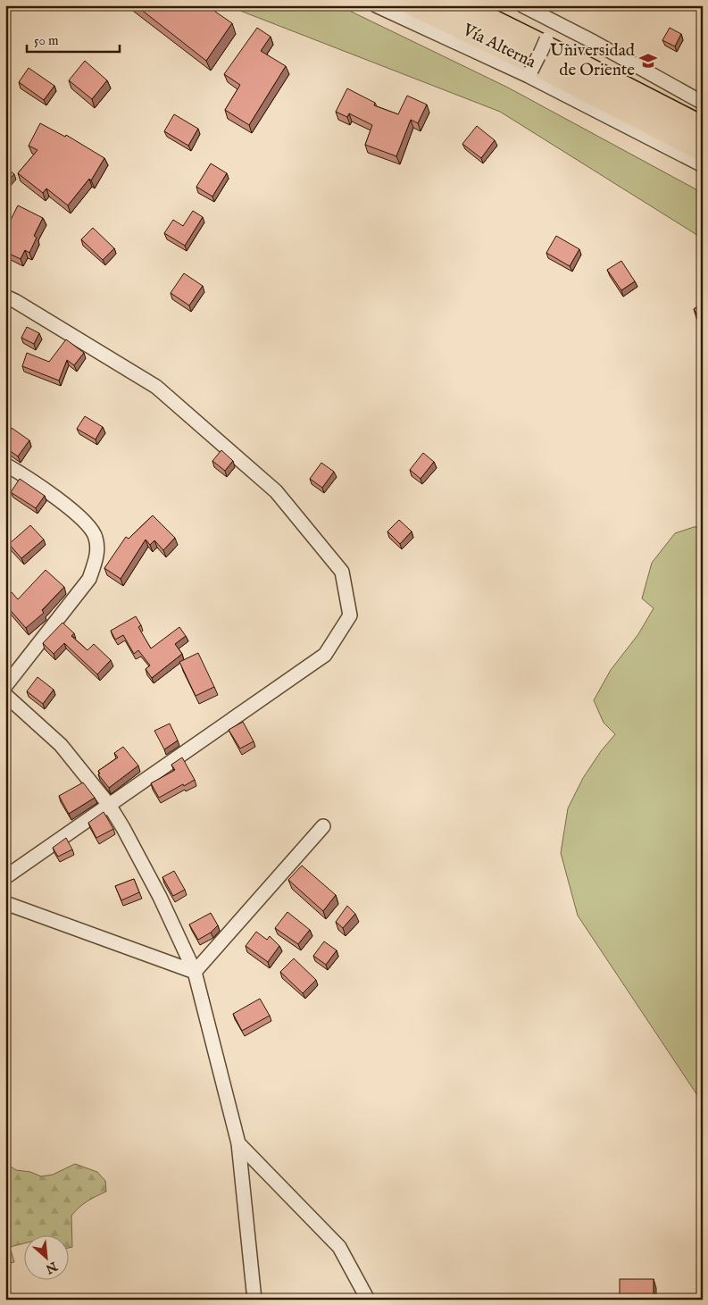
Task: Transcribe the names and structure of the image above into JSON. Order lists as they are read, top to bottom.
{
  "streets": {
    "highway": ["Vía Alterna"]
  },
  "places": {
    "school or university": ["Universidad de Oriente"]
  },
  "scale_bar": "50 m",
  "north": "bottom right"
}
